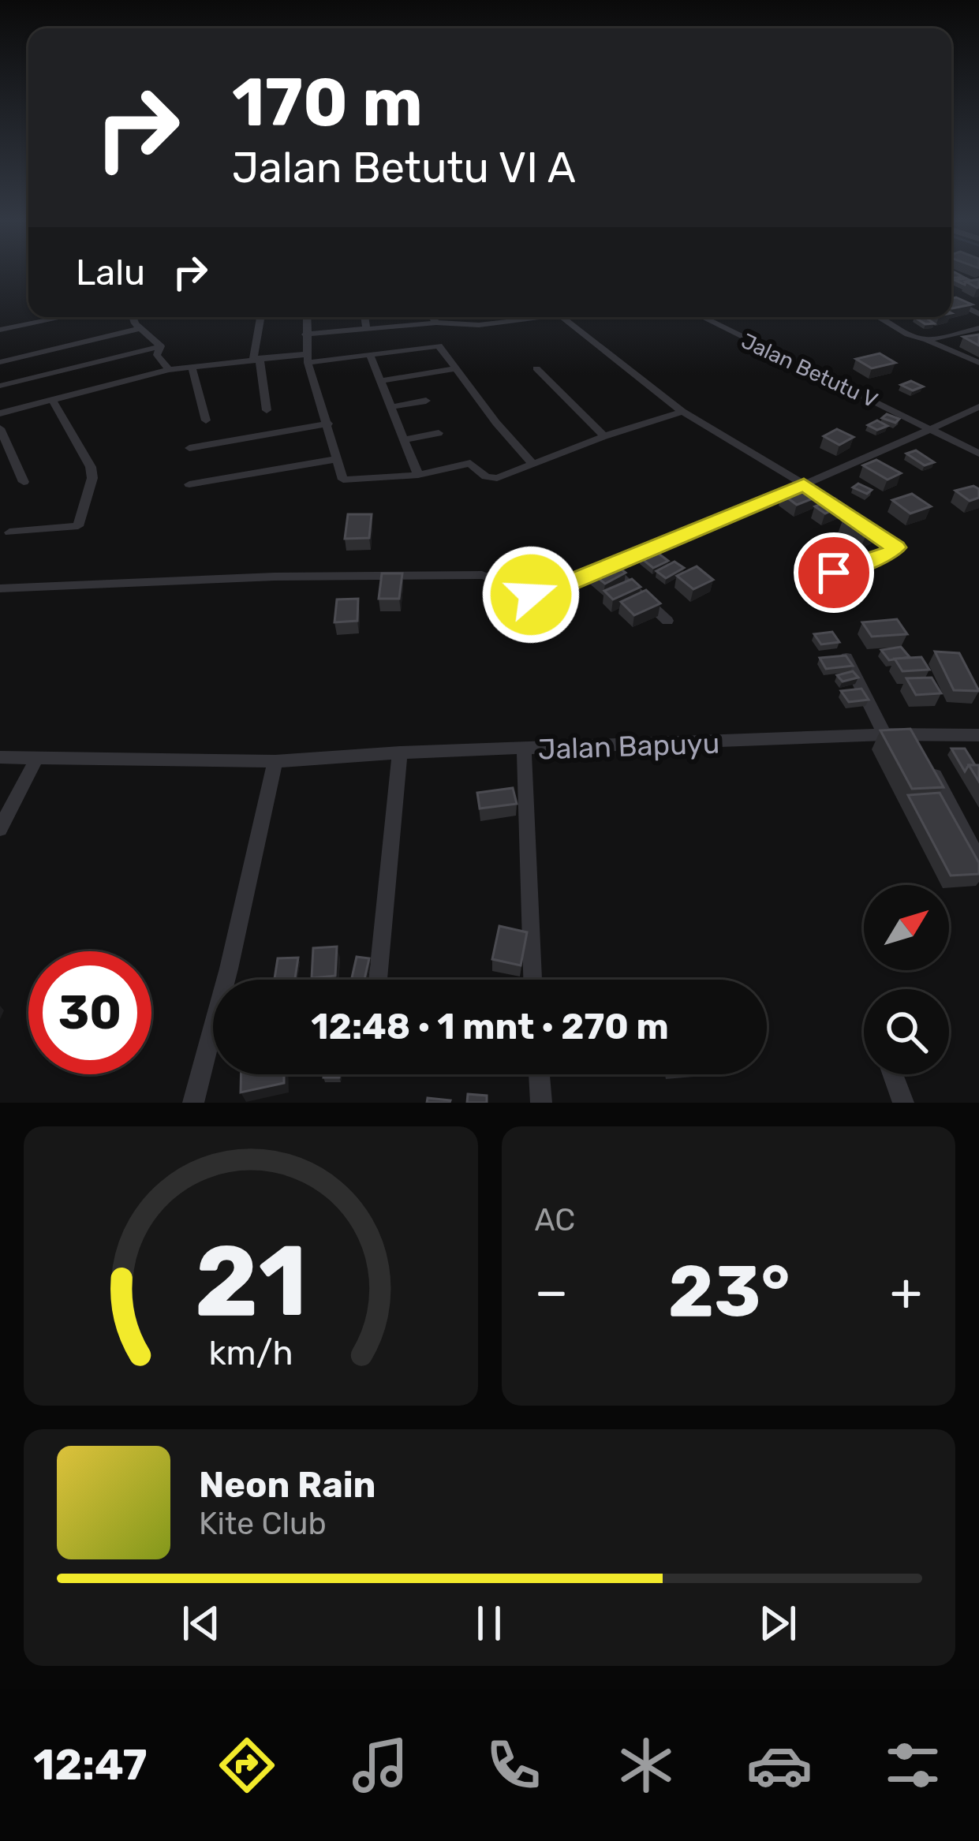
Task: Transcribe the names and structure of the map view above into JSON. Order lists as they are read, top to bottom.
{
  "streets": {
    "street": ["Jalan Betutu V", "Jalan Bapuyu"]
  },
  "north": "top right",
  "page": {
    "turn": ["170 m", "Jalan Betutu VI A"],
    "then": "Lalu",
    "limit": "30",
    "trip": "12:48 · 1 mnt · 270 m",
    "tile": "AC",
    "heat": ["−", "23°", "+"],
    "song": ["Neon Rain", "Kite Club"],
    "tabs": "12:47",
    "gauge": ["21", "km/h"]
  }
}
